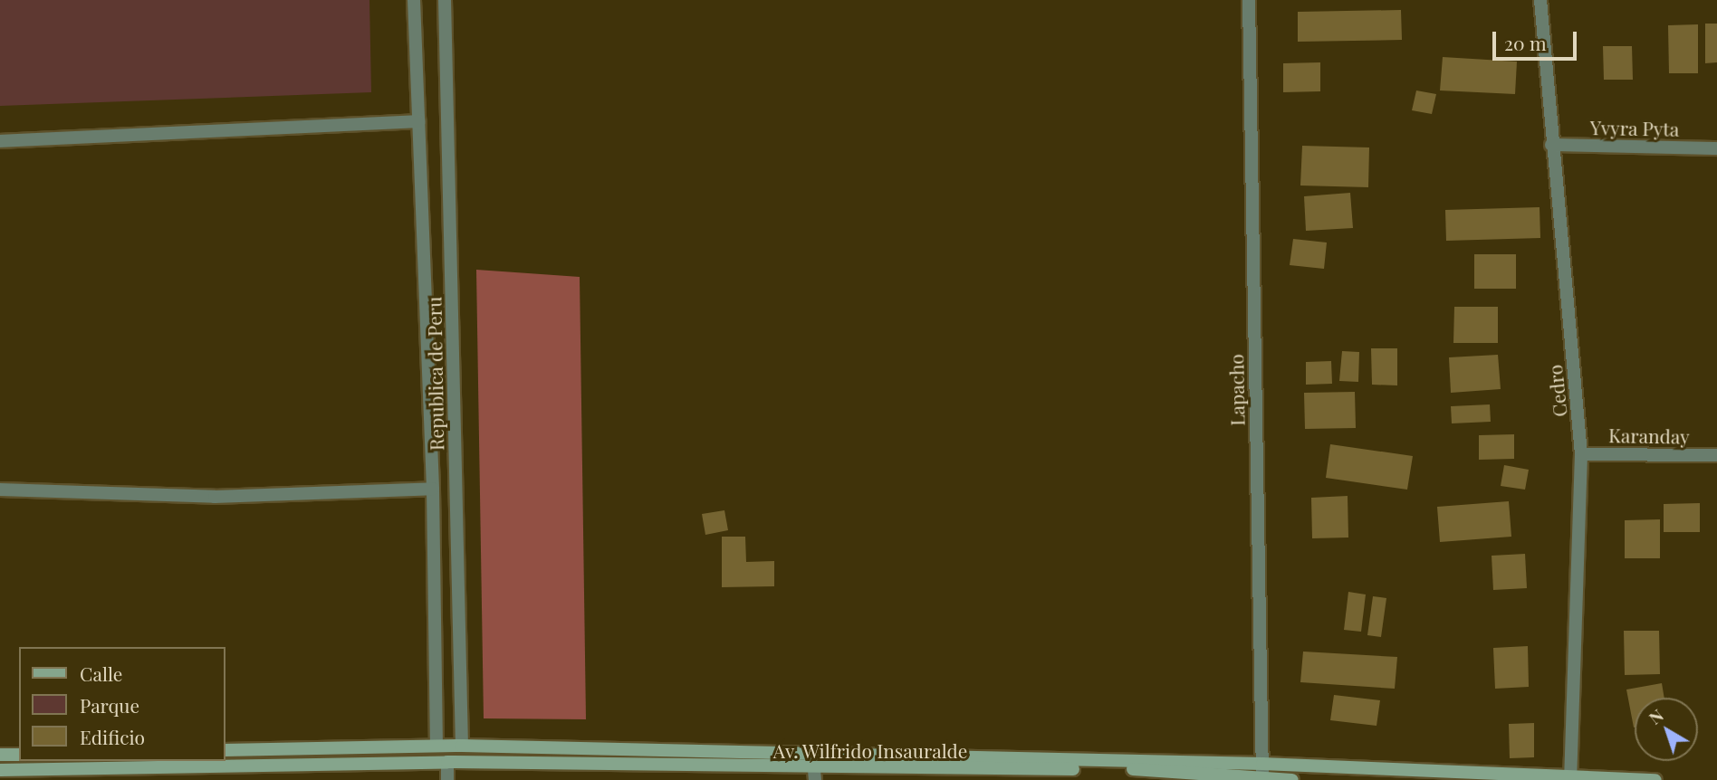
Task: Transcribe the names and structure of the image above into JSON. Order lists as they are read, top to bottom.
{
  "streets": {
    "street": [
      "Yvyra Pyta",
      "Republica de Peru",
      "Lapacho",
      "Cedro",
      "Karanday",
      "Av. Wilfrido Insauralde"
    ]
  },
  "crossings": [
    ["Yvyra Pyta", "Cedro"],
    ["Lapacho", "Av. Wilfrido Insauralde"],
    ["Cedro", "Karanday"]
  ],
  "legend": ["Calle", "Parque", "Edificio"],
  "scale_bar": "20 m",
  "north": "top left"
}
